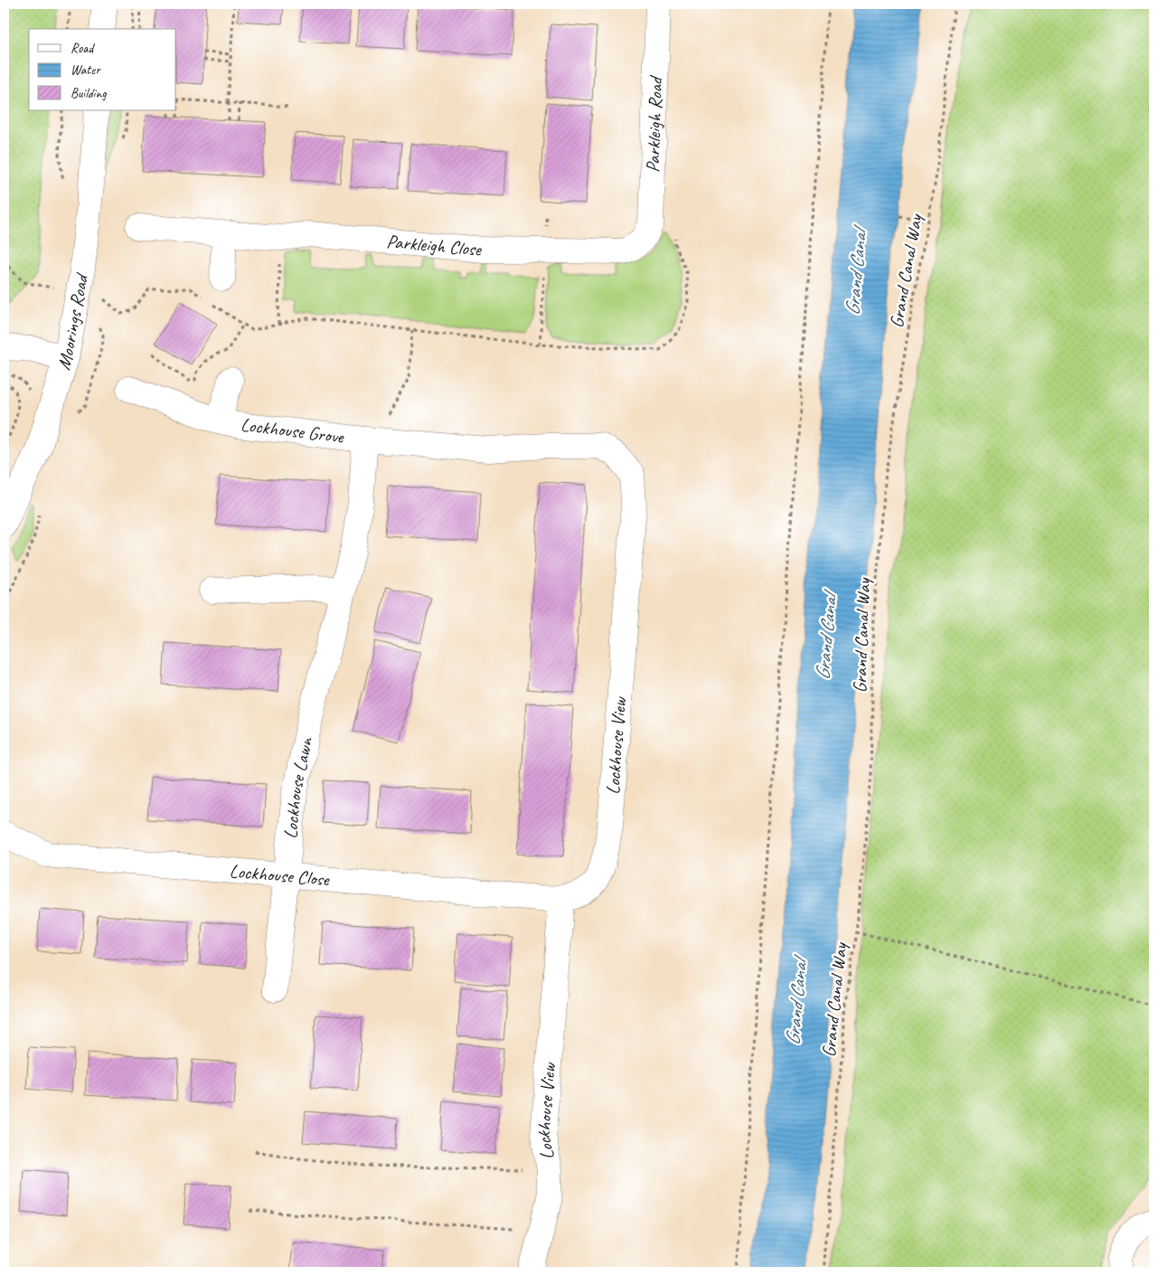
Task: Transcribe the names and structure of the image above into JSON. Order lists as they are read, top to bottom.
{
  "streets": {
    "street": [
      "Parkleigh Road",
      "Parkleigh Close",
      "Moorings Road",
      "Lockhouse Grove",
      "Lockhouse View",
      "Lockhouse Lawn",
      "Lockhouse Close"
    ],
    "path": ["Grand Canal Way"]
  },
  "crossings": [
    ["Parkleigh Road", "Parkleigh Close"],
    ["Lockhouse Grove", "Lockhouse View"],
    ["Lockhouse Grove", "Lockhouse Lawn"],
    ["Lockhouse View", "Lockhouse Lawn"],
    ["Lockhouse View", "Lockhouse Close"],
    ["Lockhouse Lawn", "Lockhouse Close"]
  ],
  "water": ["Grand Canal"],
  "legend": ["Road", "Water", "Building"]
}
